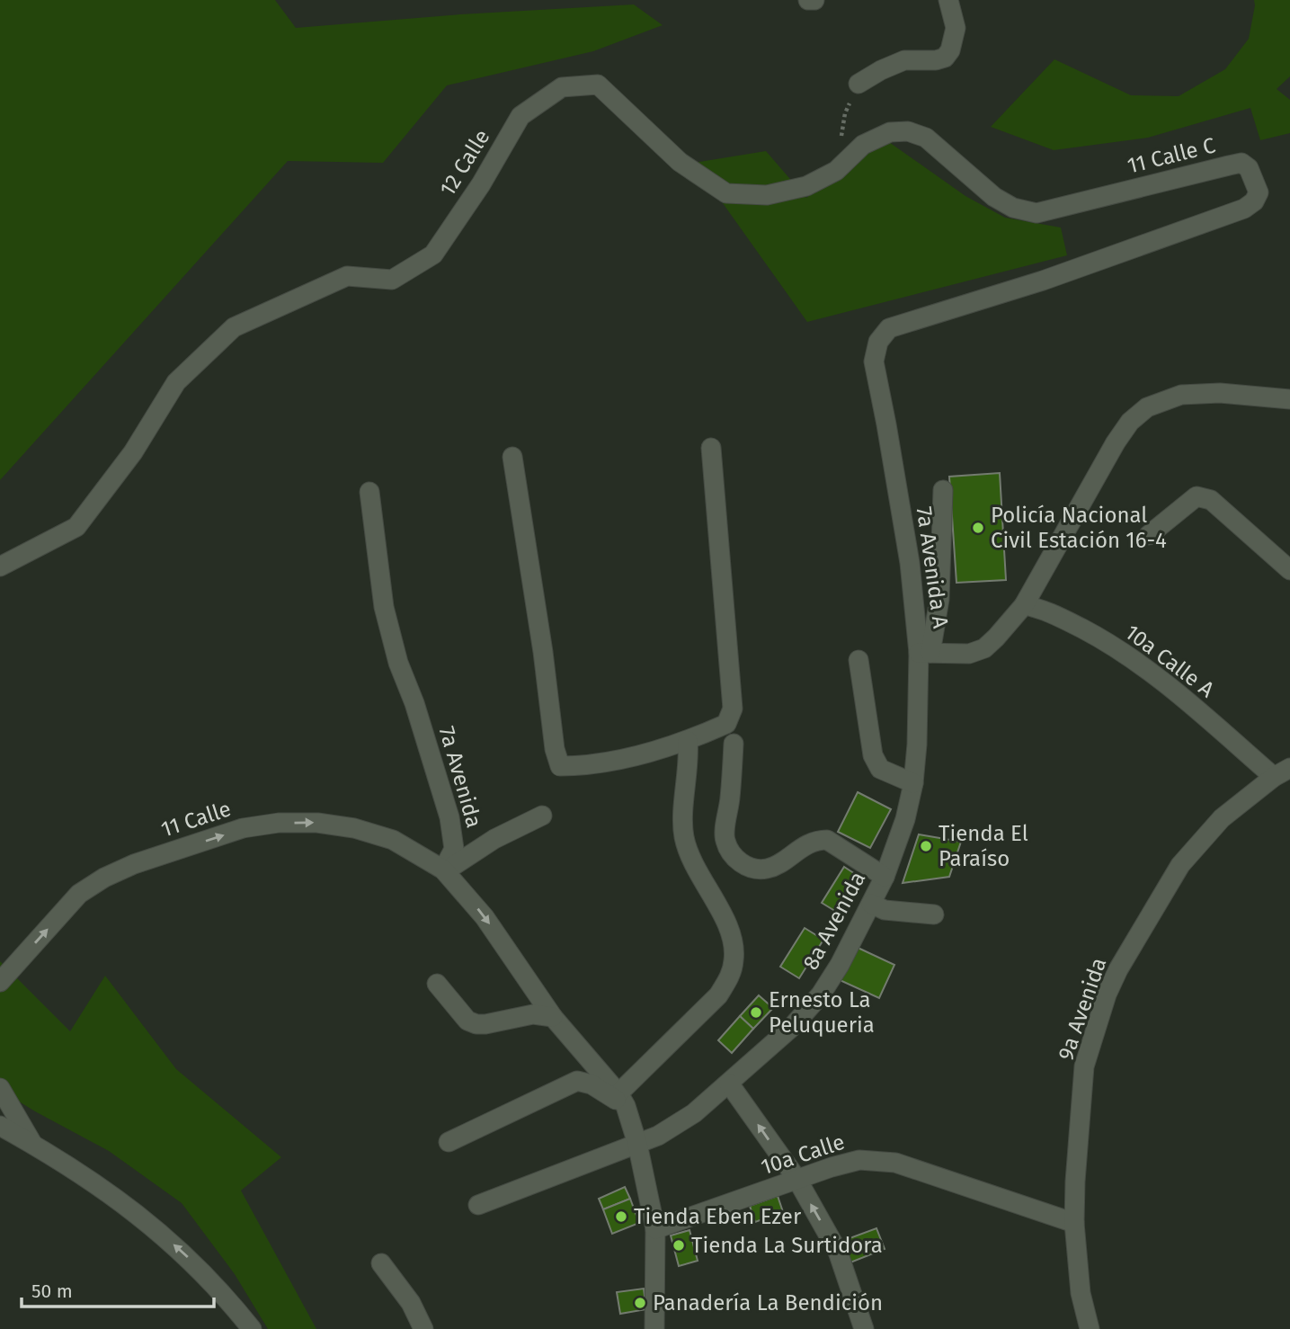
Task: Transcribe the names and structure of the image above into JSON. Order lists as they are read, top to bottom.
{
  "streets": {
    "street": [
      "11 Calle C",
      "12 Calle",
      "7a Avenida A",
      "10a Calle A",
      "7a Avenida",
      "11 Calle",
      "8a Avenida",
      "9a Avenida",
      "10a Calle"
    ]
  },
  "crossings": [
    ["11 Calle C", "12 Calle"],
    ["11 Calle C", "7a Avenida A"],
    ["7a Avenida A", "8a Avenida"],
    ["10a Calle A", "9a Avenida"],
    ["7a Avenida", "11 Calle"],
    ["9a Avenida", "10a Calle"]
  ],
  "one_way": ["11 Calle"],
  "places": [
    "Policía Nacional Civil Estación 16-4",
    "Tienda El Paraíso",
    "Ernesto La Peluqueria",
    "Tienda Eben Ezer",
    "Tienda La Surtidora",
    "Panadería La Bendición"
  ],
  "scale_bar": "50 m"
}
